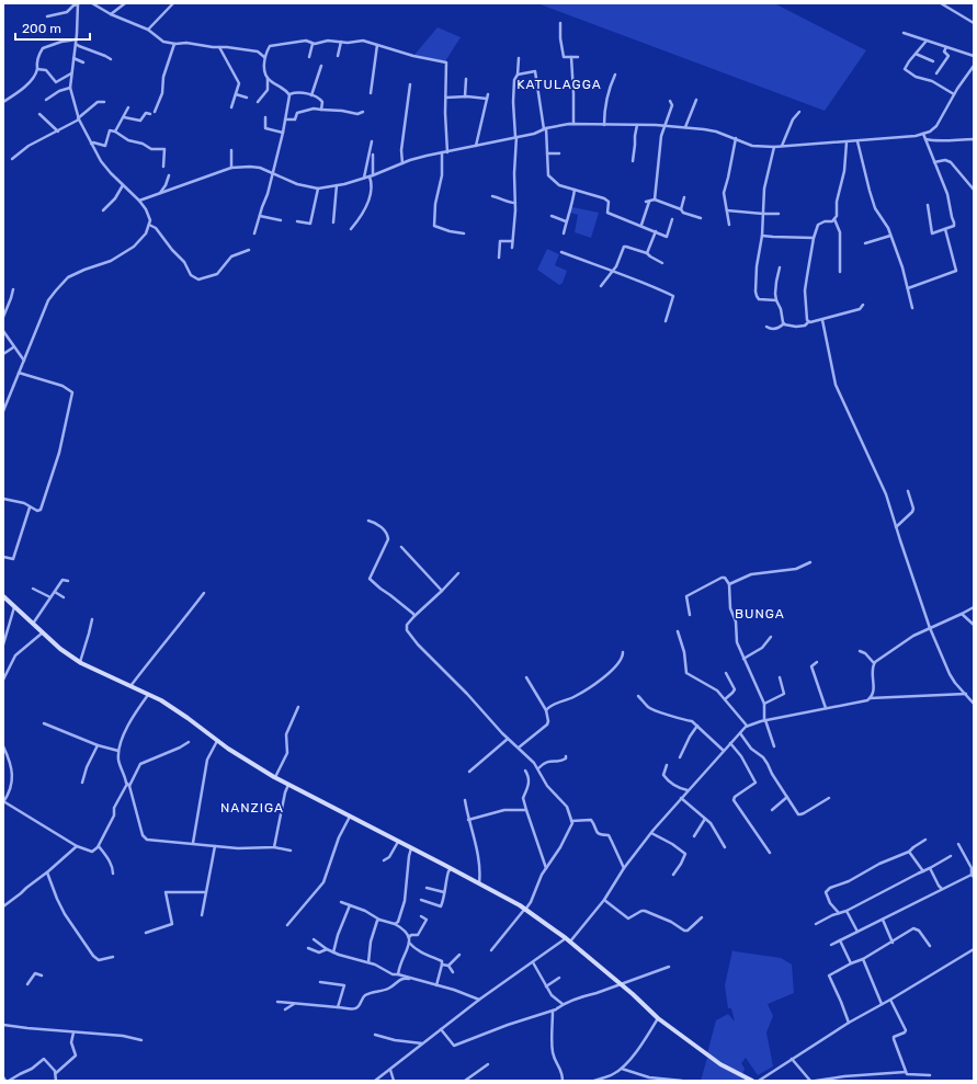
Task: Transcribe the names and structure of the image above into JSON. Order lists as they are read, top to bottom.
{
  "districts": ["KATULAGGA", "BUNGA", "NANZIGA"],
  "scale_bar": "200 m"
}
